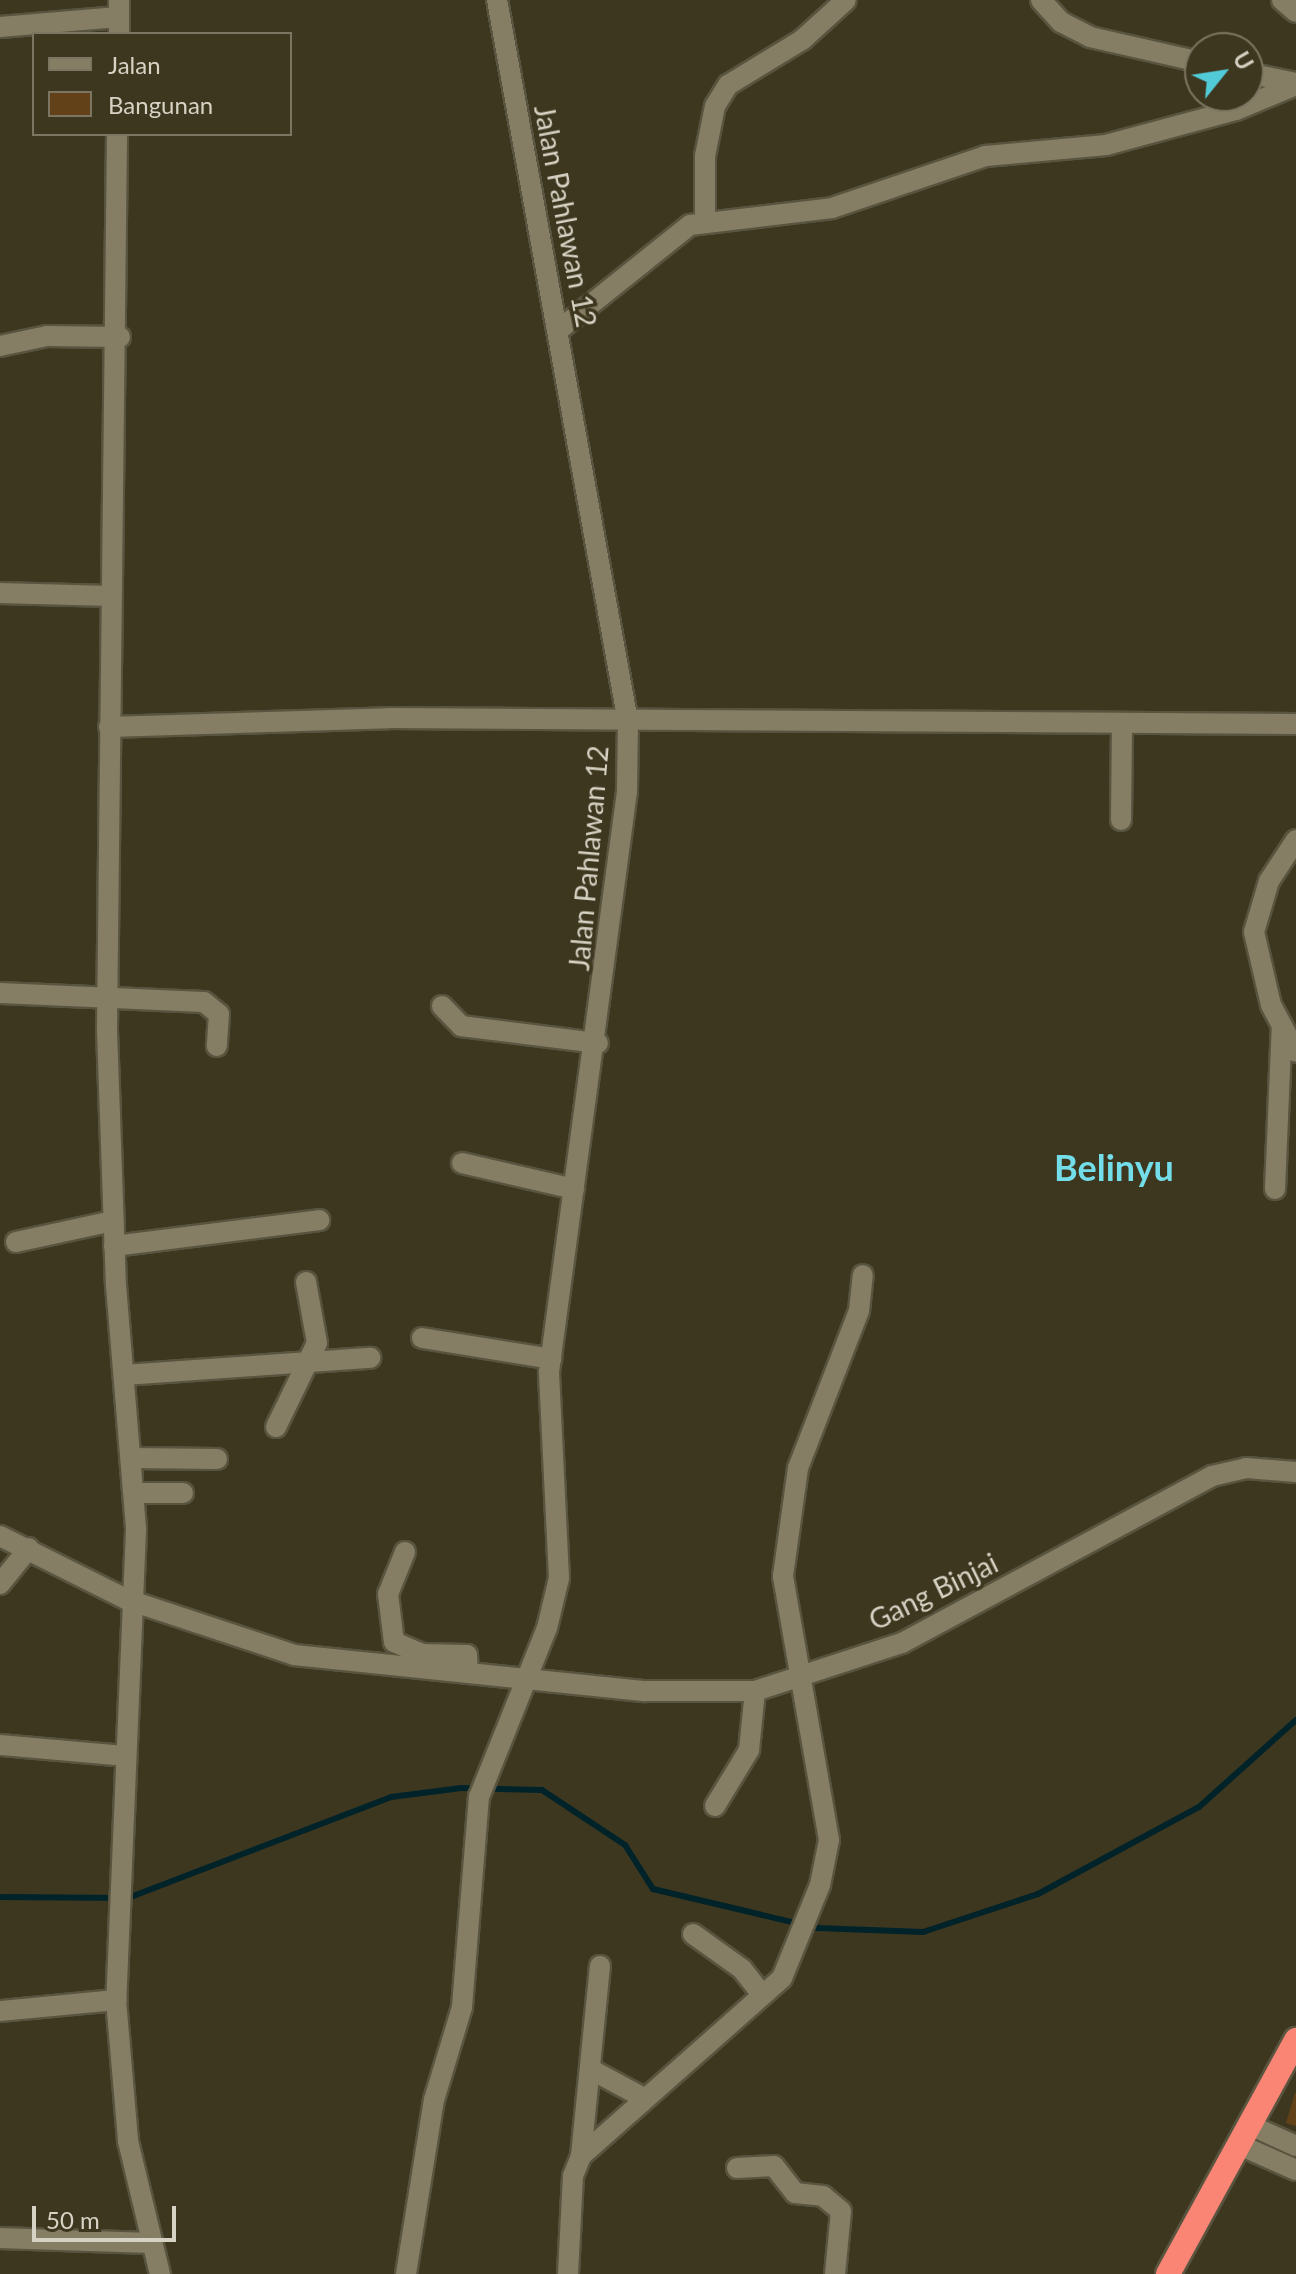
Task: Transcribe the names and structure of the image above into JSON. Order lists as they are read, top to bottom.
{
  "streets": {
    "street": ["Jalan Pahlawan 12", "Gang Binjai"]
  },
  "crossings": [
    ["Jalan Pahlawan 12", "Gang Binjai"]
  ],
  "districts": ["Belinyu"],
  "legend": ["Jalan", "Bangunan"],
  "scale_bar": "50 m",
  "north": "top right"
}
